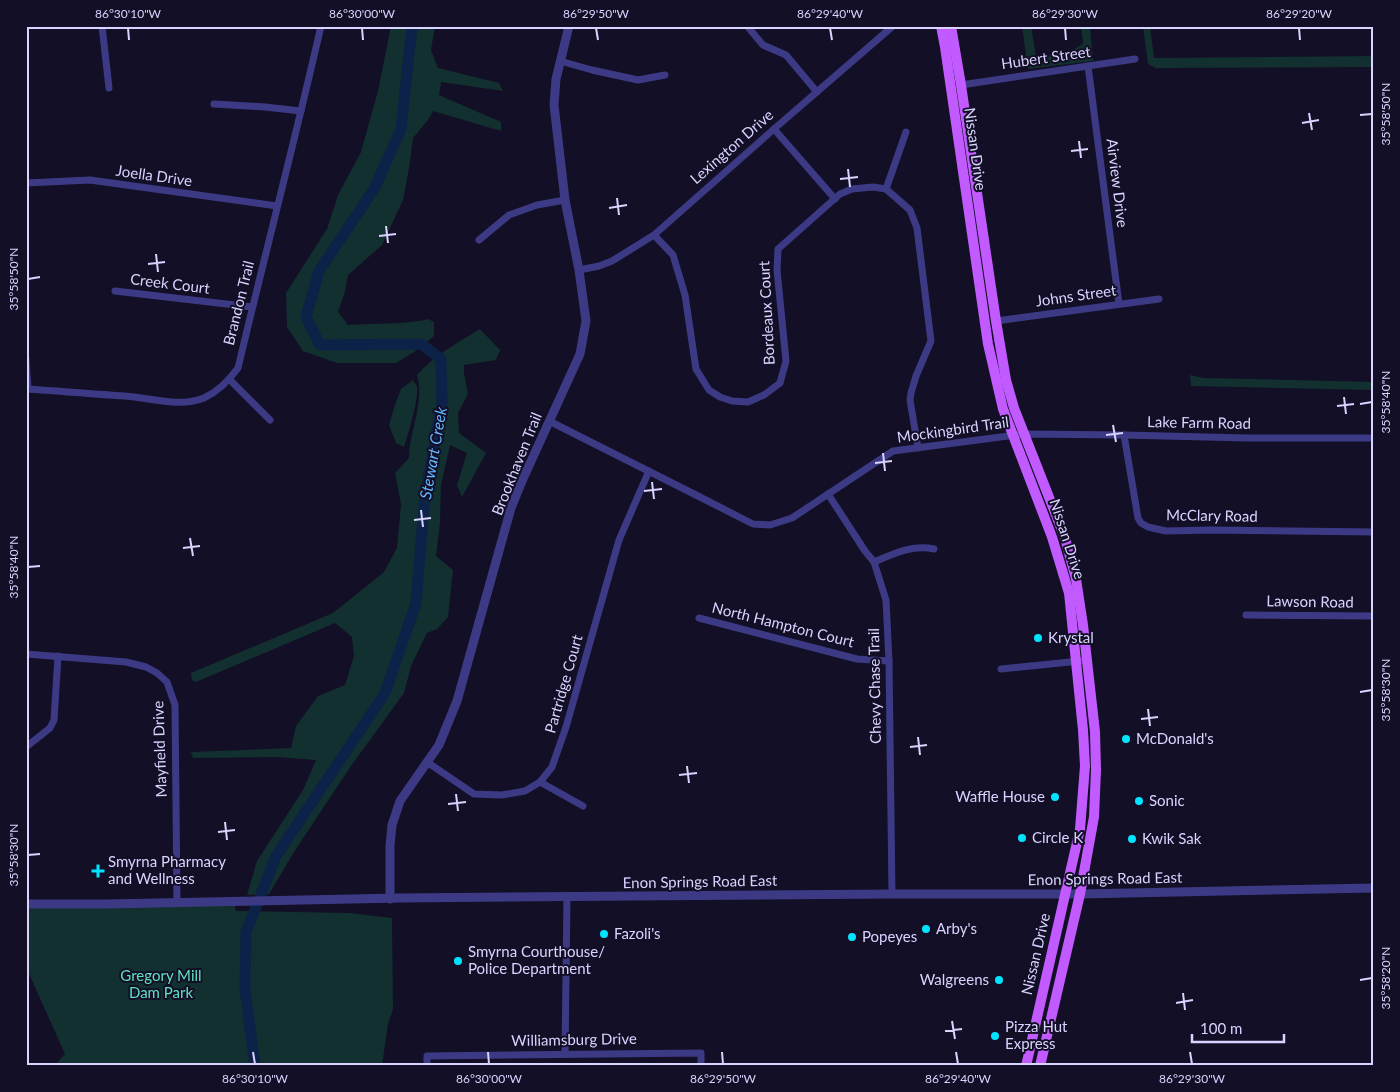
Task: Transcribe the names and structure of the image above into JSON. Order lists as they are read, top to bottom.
{
  "streets": {
    "main road": ["Nissan Drive"],
    "street": [
      "Hubert Street",
      "Lexington Drive",
      "Joella Drive",
      "Airview Drive",
      "Creek Court",
      "Johns Street",
      "Brandon Trail",
      "Bordeaux Court",
      "Lake Farm Road",
      "Mockingbird Trail",
      "Brookhaven Trail",
      "McClary Road",
      "Lawson Road",
      "North Hampton Court",
      "Partridge Court",
      "Chevy Chase Trail",
      "Mayfield Drive",
      "Enon Springs Road East",
      "Williamsburg Drive"
    ]
  },
  "crossings": [
    ["Hubert Street", "Nissan Drive"],
    ["Hubert Street", "Airview Drive"],
    ["Lexington Drive", "Bordeaux Court"],
    ["Lexington Drive", "Brookhaven Trail"],
    ["Nissan Drive", "Johns Street"],
    ["Nissan Drive", "Lake Farm Road"],
    ["Nissan Drive", "Mockingbird Trail"],
    ["Nissan Drive", "Enon Springs Road East"],
    ["Joella Drive", "Brandon Trail"],
    ["Airview Drive", "Johns Street"],
    ["Creek Court", "Brandon Trail"],
    ["Lake Farm Road", "Mockingbird Trail"],
    ["Lake Farm Road", "McClary Road"],
    ["Mockingbird Trail", "Partridge Court"],
    ["Mockingbird Trail", "Chevy Chase Trail"],
    ["Brookhaven Trail", "Enon Springs Road East"],
    ["North Hampton Court", "Chevy Chase Trail"],
    ["Chevy Chase Trail", "Enon Springs Road East"],
    ["Mayfield Drive", "Enon Springs Road East"]
  ],
  "water": ["Stewart Creek"],
  "parks": ["Gregory Mill Dam Park"],
  "places": {
    "other": [
      "Krystal",
      "McDonald's",
      "Waffle House",
      "Sonic",
      "Circle K",
      "Kwik Sak",
      "Arby's",
      "Fazoli's",
      "Popeyes",
      "Smyrna Courthouse/ Police Department",
      "Walgreens",
      "Pizza Hut Express"
    ],
    "health": ["Smyrna Pharmacy and Wellness"]
  },
  "scale_bar": "100 m",
  "coordinates": [
    "86°30'10\"W",
    "86°30'00\"W",
    "86°29'50\"W",
    "86°29'40\"W",
    "86°29'30\"W",
    "86°29'20\"W",
    "35°58'50\"N",
    "35°58'40\"N",
    "35°58'30\"N",
    "35°58'20\"N"
  ]
}
